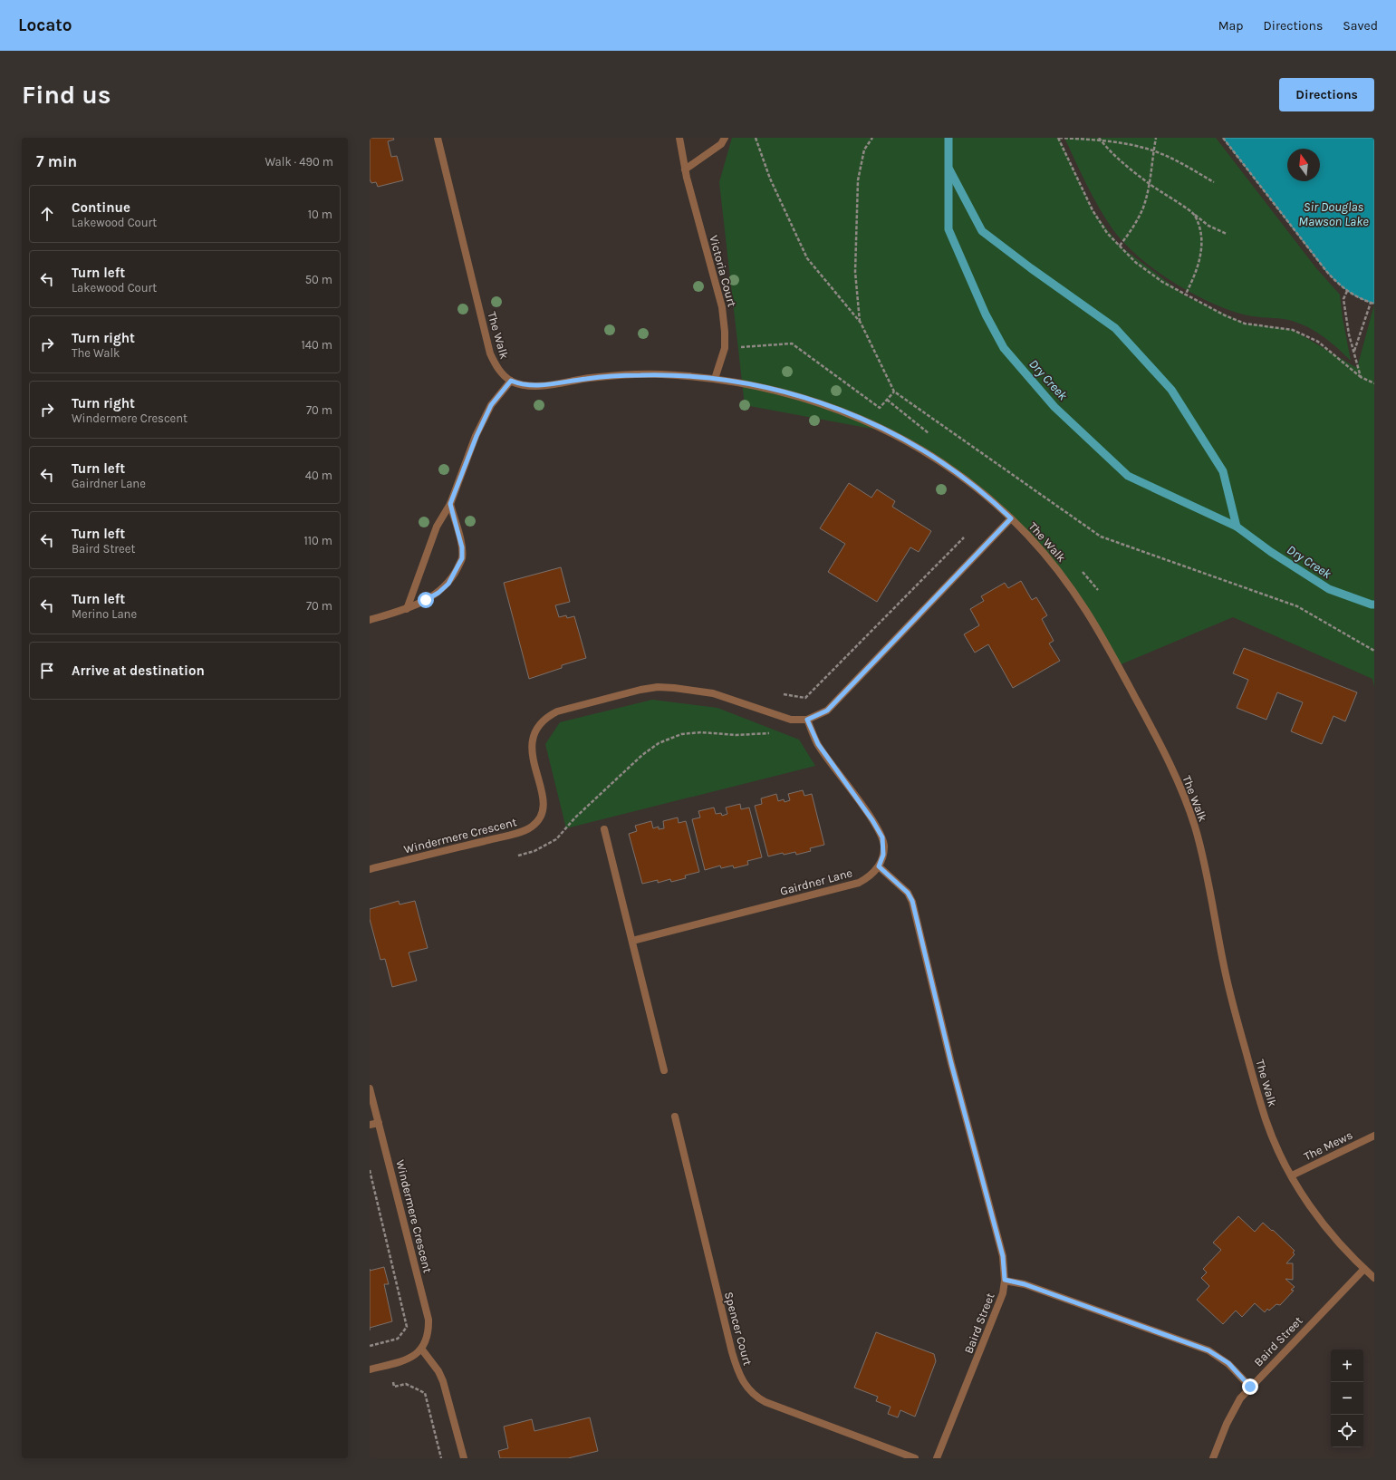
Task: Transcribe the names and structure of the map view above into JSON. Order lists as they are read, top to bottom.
{
  "streets": {
    "street": [
      "Victoria Court",
      "The Walk",
      "Windermere Crescent",
      "Gairdner Lane",
      "The Mews",
      "Baird Street",
      "Spencer Court"
    ]
  },
  "crossings": [
    ["Victoria Court", "The Walk"],
    ["The Walk", "Windermere Crescent"],
    ["The Walk", "The Mews"],
    ["The Walk", "Baird Street"],
    ["Gairdner Lane", "Baird Street"]
  ],
  "water": ["Sir Douglas Mawson Lake", "Dry Creek"],
  "north": "top",
  "page": {
    "header": "Locato",
    "nav": ["Map", "Directions", "Saved"],
    "buttons": "Directions",
    "title": "Find us",
    "heading": ["7 min", "Walk · 490 m"],
    "list": [
      ["Continue", "Lakewood Court", "10 m"],
      ["Turn left", "Lakewood Court", "50 m"],
      ["Turn right", "The Walk", "140 m"],
      ["Turn right", "Windermere Crescent", "70 m"],
      ["Turn left", "Gairdner Lane", "40 m"],
      ["Turn left", "Baird Street", "110 m"],
      ["Turn left", "Merino Lane", "70 m"],
      "Arrive at destination"
    ],
    "map_buttons": ["+", "−"]
  }
}
